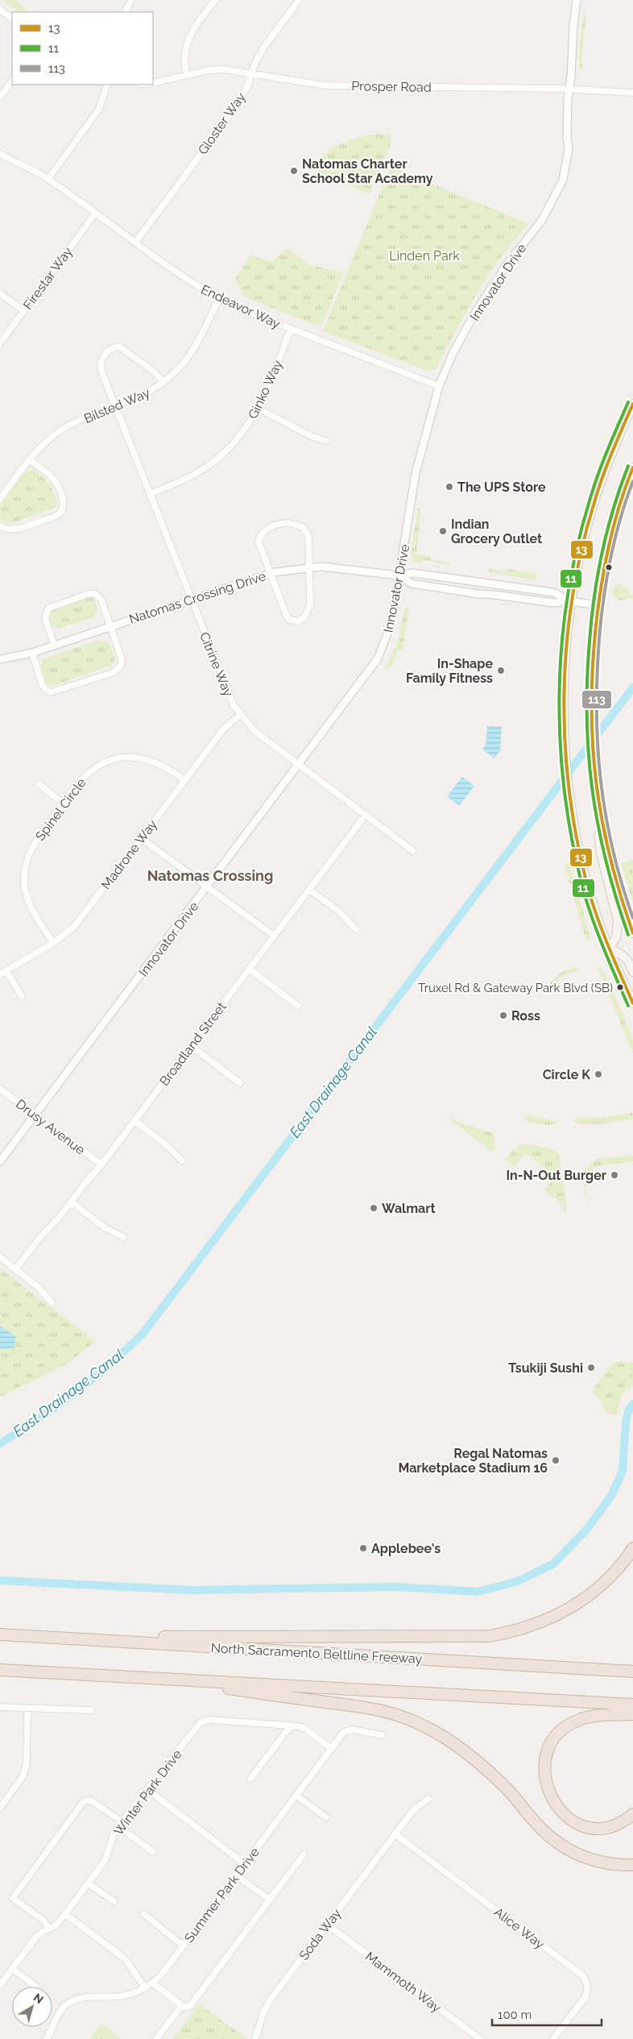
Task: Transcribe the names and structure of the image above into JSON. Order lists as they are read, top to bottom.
{
  "streets": {
    "highway": ["North Sacramento Beltline Freeway"],
    "street": [
      "Prosper Road",
      "Gloster Way",
      "Firestar Way",
      "Innovator Drive",
      "Endeavor Way",
      "Ginko Way",
      "Bilsted Way",
      "Natomas Crossing Drive",
      "Citrine Way",
      "Spinel Circle",
      "Madrone Way",
      "Broadland Street",
      "Drusy Avenue",
      "Winter Park Drive",
      "Summer Park Drive",
      "Alice Way",
      "Soda Way",
      "Mammoth Way"
    ]
  },
  "crossings": [
    ["Prosper Road", "Gloster Way"],
    ["Prosper Road", "Innovator Drive"],
    ["Gloster Way", "Endeavor Way"],
    ["Firestar Way", "Endeavor Way"],
    ["Innovator Drive", "Endeavor Way"],
    ["Innovator Drive", "Natomas Crossing Drive"],
    ["Innovator Drive", "Citrine Way"],
    ["Innovator Drive", "Drusy Avenue"],
    ["Endeavor Way", "Ginko Way"],
    ["Endeavor Way", "Bilsted Way"],
    ["Ginko Way", "Citrine Way"],
    ["Bilsted Way", "Citrine Way"],
    ["Natomas Crossing Drive", "Citrine Way"],
    ["Citrine Way", "Madrone Way"],
    ["Citrine Way", "Broadland Street"],
    ["Spinel Circle", "Madrone Way"],
    ["Broadland Street", "Drusy Avenue"],
    ["Alice Way", "Soda Way"],
    ["Soda Way", "Mammoth Way"]
  ],
  "districts": ["Natomas Crossing"],
  "water": ["East Drainage Canal"],
  "parks": ["Linden Park"],
  "places": [
    "Natomas Charter School Star Academy",
    "The UPS Store",
    "Indian Grocery Outlet",
    "In-Shape Family Fitness",
    "Truxel Rd & Gateway Park Blvd (SB)",
    "Ross",
    "Circle K",
    "In-N-Out Burger",
    "Walmart",
    "Tsukiji Sushi",
    "Regal Natomas Marketplace Stadium 16",
    "Applebee's"
  ],
  "lines": ["transit line 11", "transit line 13", "transit line 113"],
  "legend": ["13", "11", "113"],
  "scale_bar": "100 m",
  "north": "top right"
}
